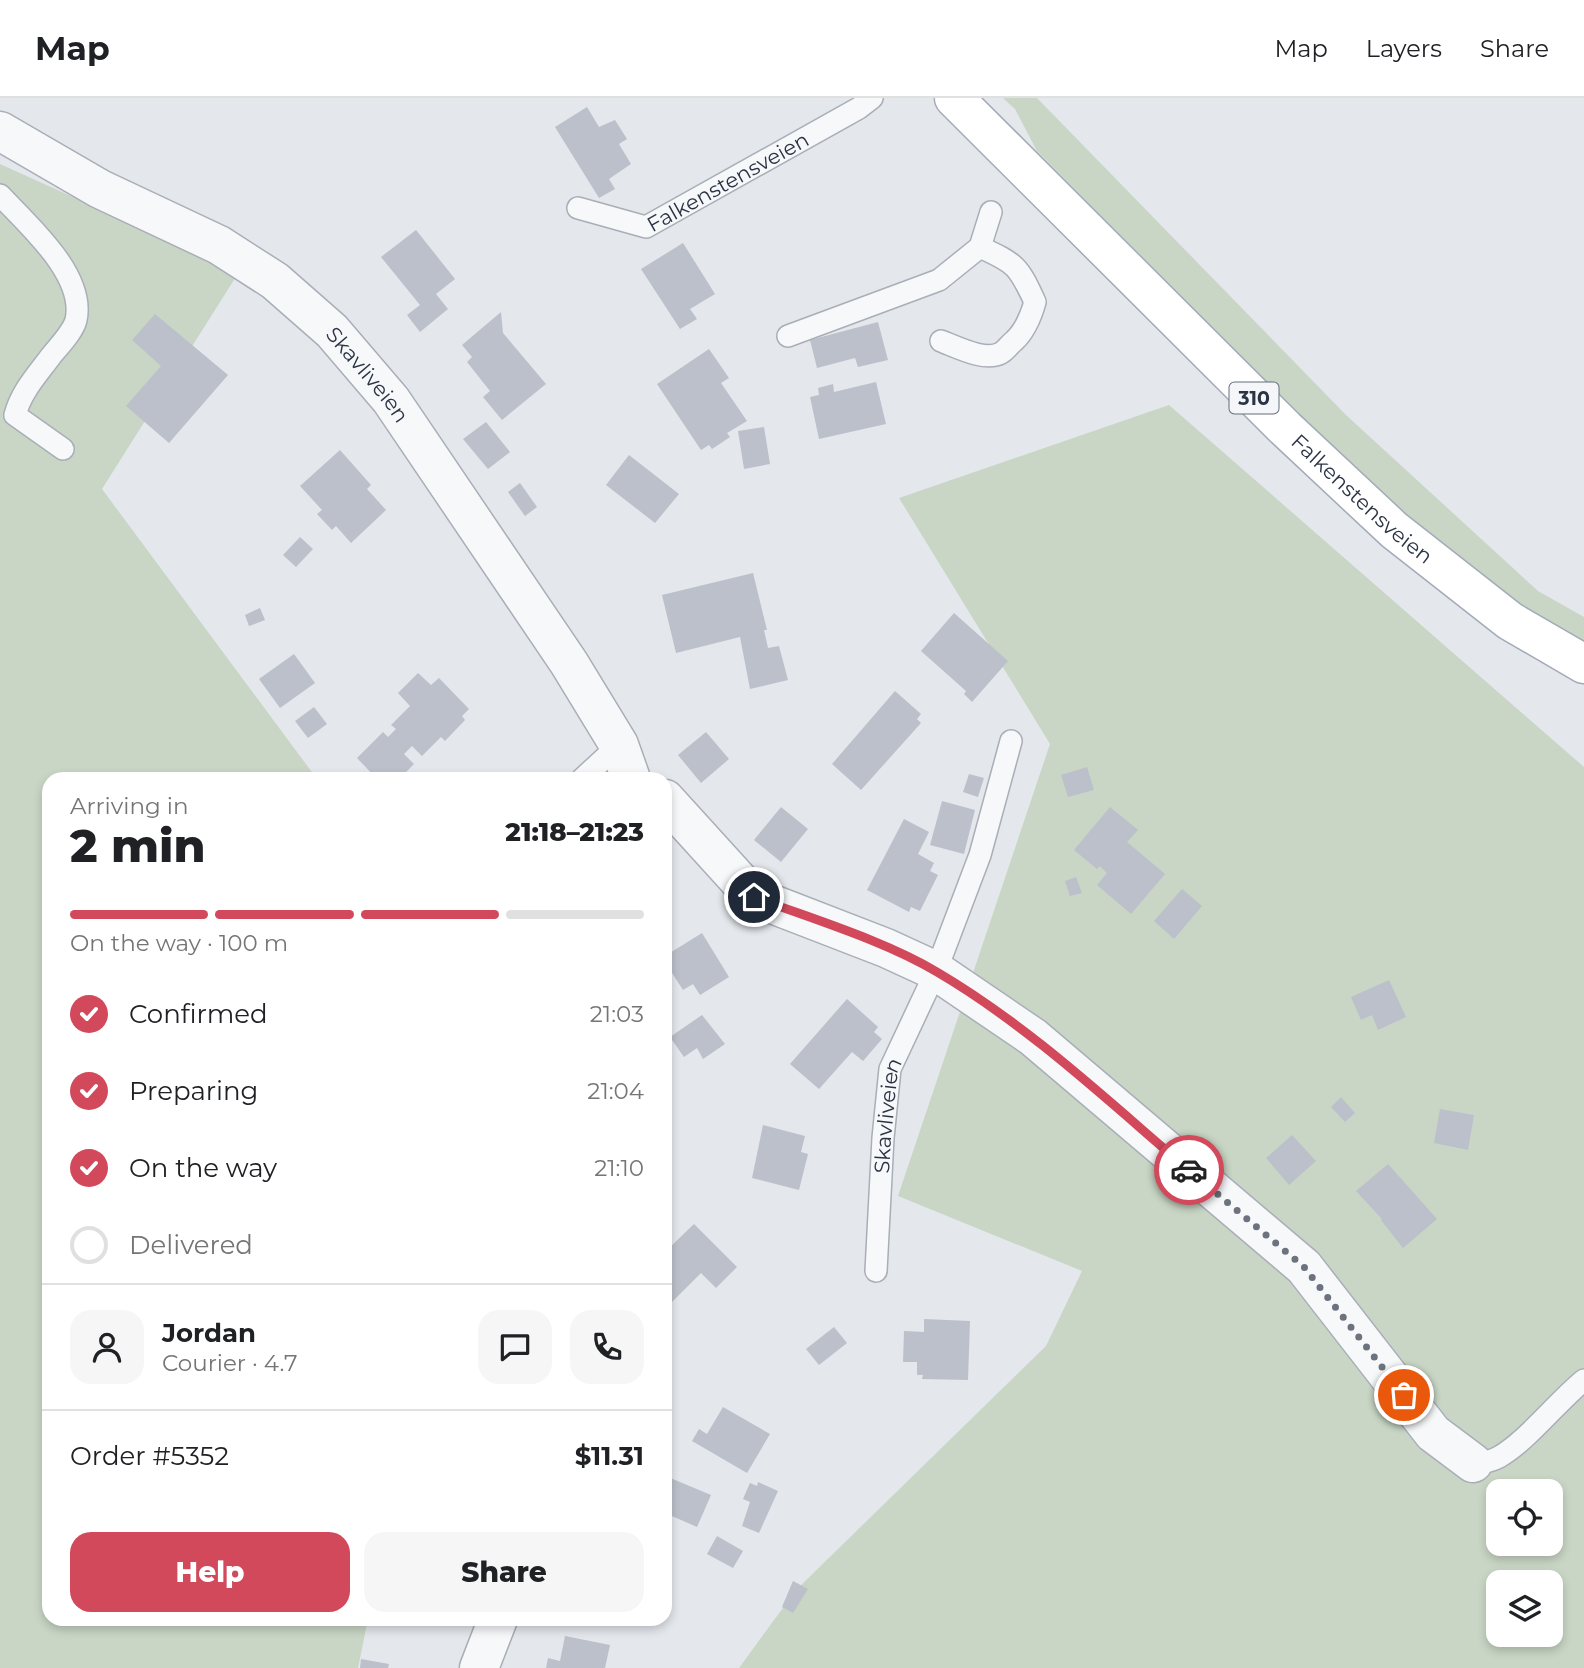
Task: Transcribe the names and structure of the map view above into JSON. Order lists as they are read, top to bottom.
{
  "streets": {
    "main road": ["Falkenstensveien", "310"],
    "street": ["Skavliveien"]
  },
  "page": {
    "header": "Map",
    "nav": ["Map", "Layers", "Share"],
    "heading": ["2 min", "Arriving in", "21:18–21:23"],
    "panel": [
      "Jordan",
      "Courier · 4.7",
      "Order #5352",
      "$11.31"
    ],
    "bar": "On the way · 100 m",
    "list": [
      ["Confirmed", "21:03"],
      ["Preparing", "21:04"],
      ["On the way", "21:10"],
      "Delivered"
    ],
    "buttons": ["Help", "Share"]
  }
}
